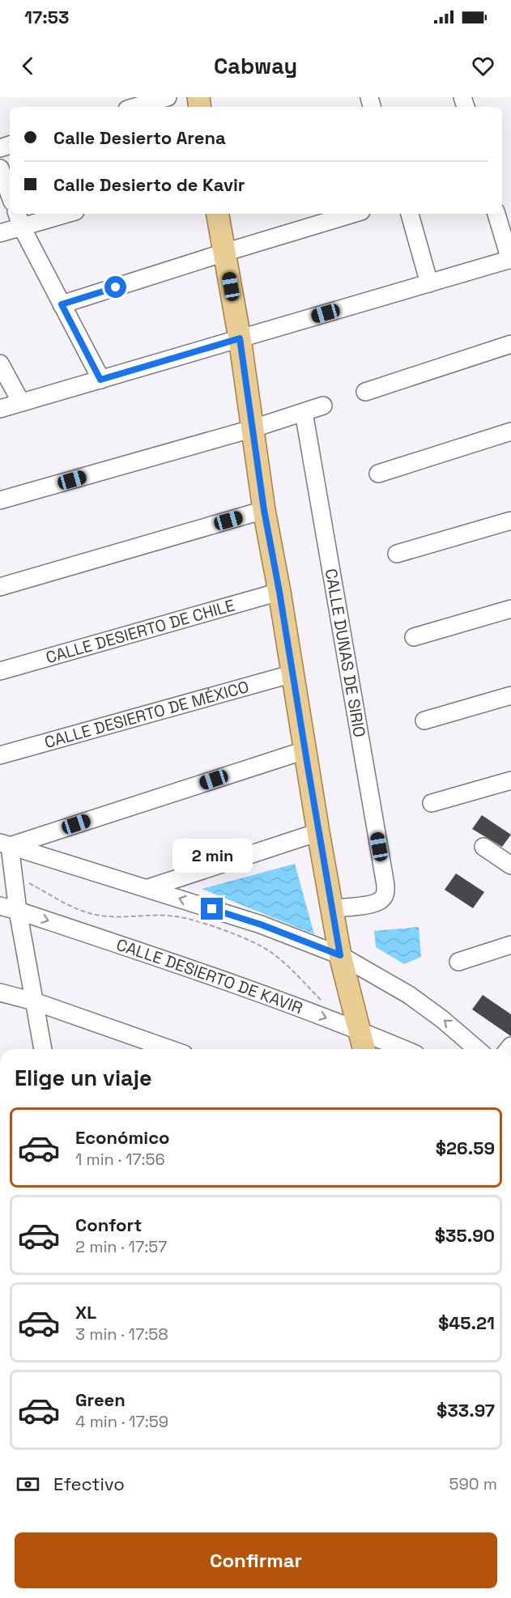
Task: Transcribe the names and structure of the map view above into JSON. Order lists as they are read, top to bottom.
{
  "streets": {
    "street": [
      "CALLE DESIERTO DE CHILE",
      "CALLE DUNAS DE SIRIO",
      "CALLE DESIERTO DE MÉXICO",
      "CALLE DESIERTO DE KAVIR"
    ]
  },
  "page": {
    "status": "17:53",
    "header": "Cabway",
    "banner": ["Calle Desierto Arena", "Calle Desierto de Kavir"],
    "bubble": "2 min",
    "heading": "Elige un viaje",
    "list": [
      {
        "name": "Económico",
        "note": "1 min · 17:56",
        "value": "$26.59"
      },
      {
        "name": "Confort",
        "note": "2 min · 17:57",
        "value": "$35.90"
      },
      {
        "name": "XL",
        "note": "3 min · 17:58",
        "value": "$45.21"
      },
      {
        "name": "Green",
        "note": "4 min · 17:59",
        "value": "$33.97"
      }
    ],
    "pay": ["Efectivo", "590 m"],
    "buttons": "Confirmar"
  }
}
